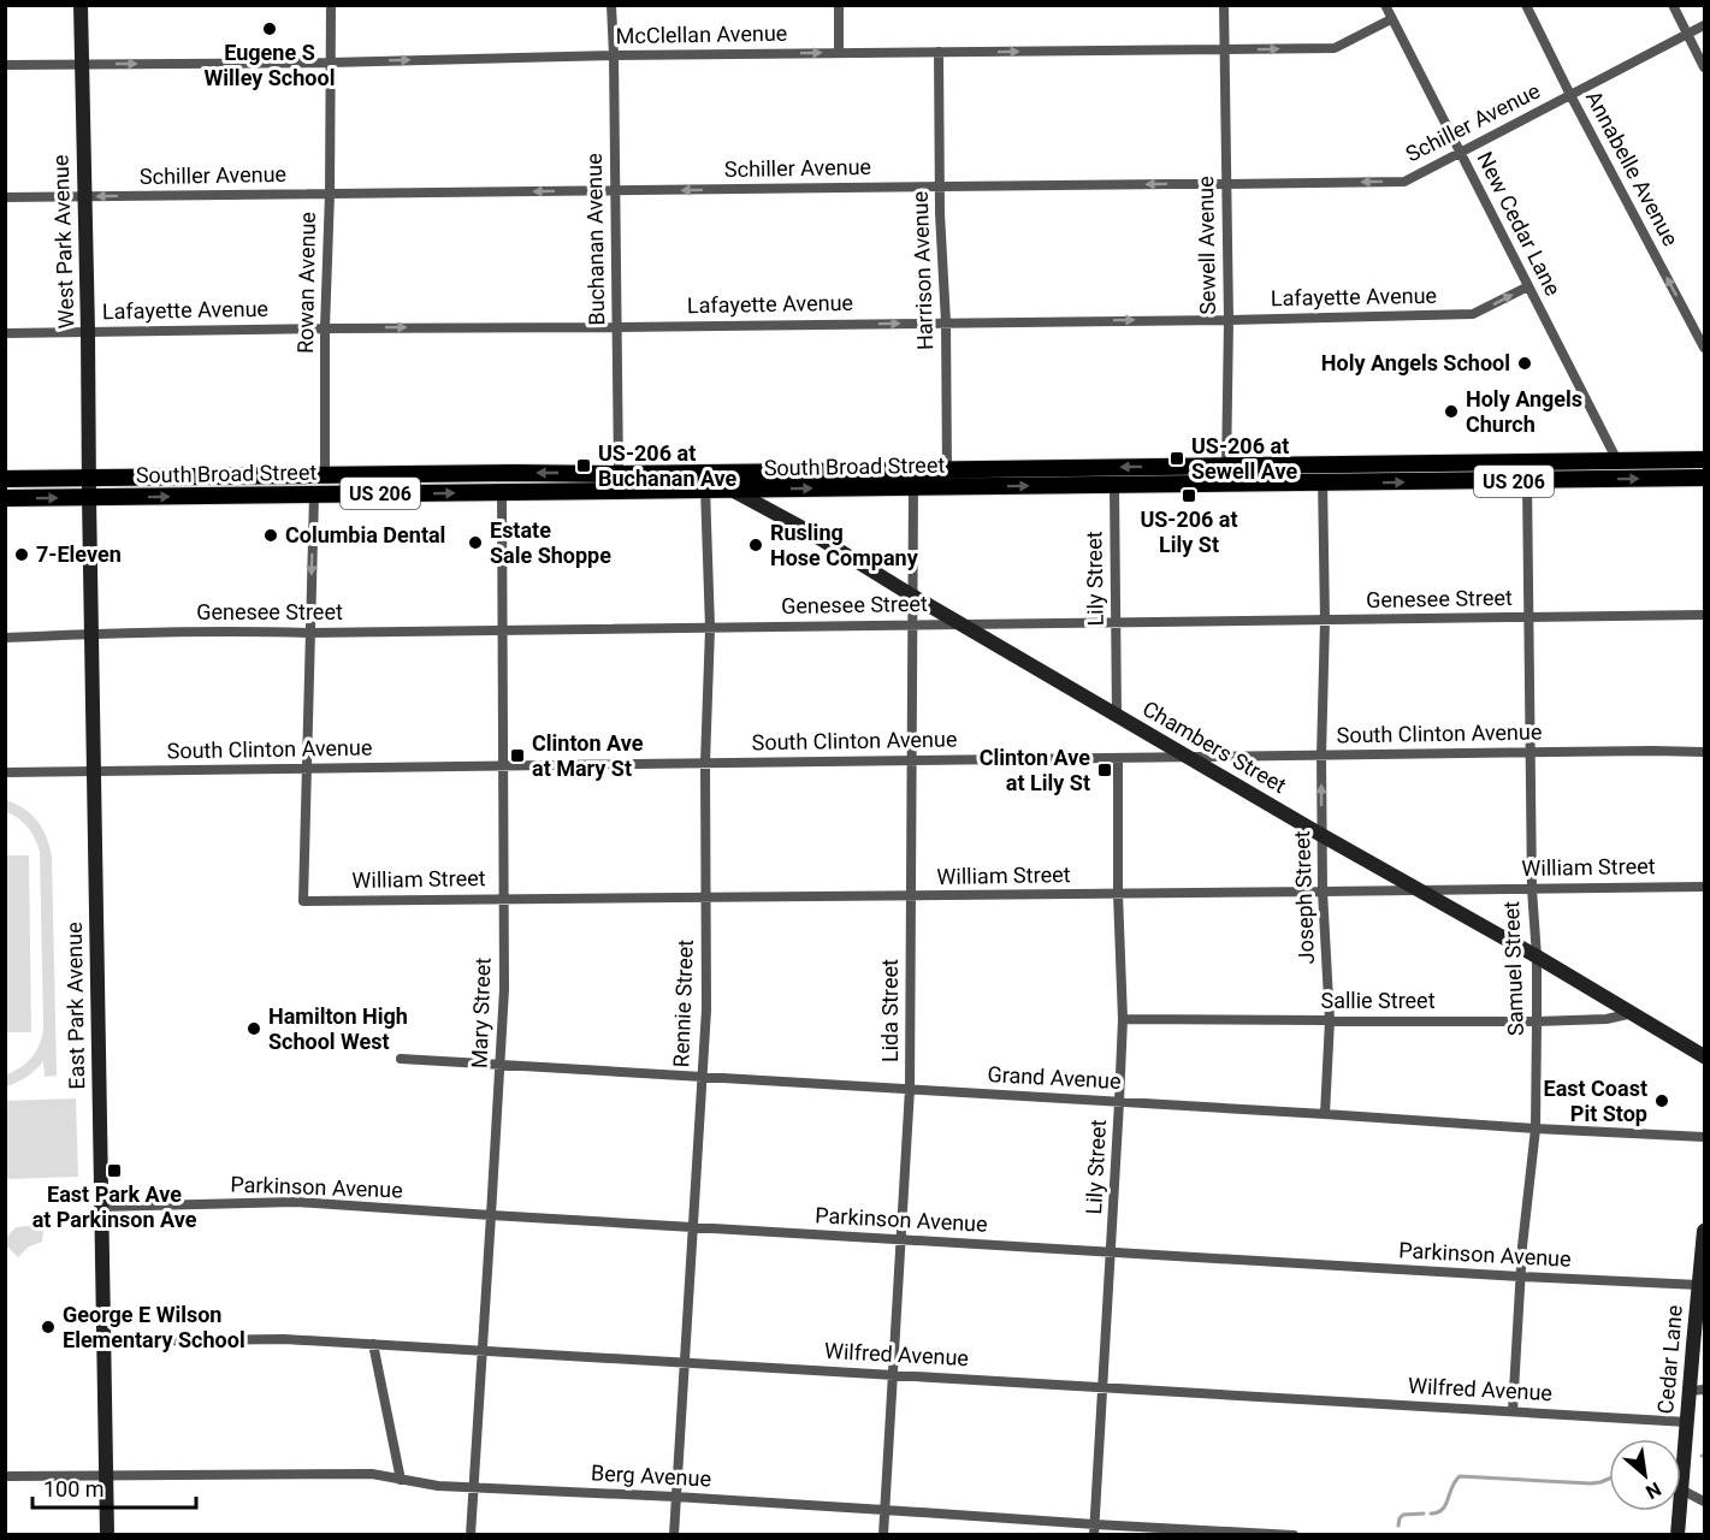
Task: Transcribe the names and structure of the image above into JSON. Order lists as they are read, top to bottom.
{
  "streets": {
    "main road": ["South Broad Street", "US 206"],
    "street": [
      "McClellan Avenue",
      "Schiller Avenue",
      "Annabelle Avenue",
      "New Cedar Lane",
      "Buchanan Avenue",
      "West Park Avenue",
      "Sewell Avenue",
      "Harrison Avenue",
      "Rowan Avenue",
      "Lafayette Avenue",
      "Lily Street",
      "Genesee Street",
      "South Clinton Avenue",
      "Chambers Street",
      "William Street",
      "Joseph Street",
      "Samuel Street",
      "Sallie Street",
      "Rennie Street",
      "East Park Avenue",
      "Lida Street",
      "Mary Street",
      "Grand Avenue",
      "Parkinson Avenue",
      "Wilfred Avenue",
      "Cedar Lane",
      "Berg Avenue"
    ]
  },
  "crossings": [
    ["McClellan Avenue", "New Cedar Lane"],
    ["McClellan Avenue", "Buchanan Avenue"],
    ["McClellan Avenue", "West Park Avenue"],
    ["McClellan Avenue", "Sewell Avenue"],
    ["McClellan Avenue", "Harrison Avenue"],
    ["McClellan Avenue", "Rowan Avenue"],
    ["Schiller Avenue", "Annabelle Avenue"],
    ["Schiller Avenue", "New Cedar Lane"],
    ["Schiller Avenue", "Buchanan Avenue"],
    ["Schiller Avenue", "West Park Avenue"],
    ["Schiller Avenue", "Sewell Avenue"],
    ["Schiller Avenue", "Harrison Avenue"],
    ["Schiller Avenue", "Rowan Avenue"],
    ["New Cedar Lane", "Lafayette Avenue"],
    ["New Cedar Lane", "South Broad Street"],
    ["Buchanan Avenue", "Lafayette Avenue"],
    ["Buchanan Avenue", "South Broad Street"],
    ["West Park Avenue", "Lafayette Avenue"],
    ["West Park Avenue", "South Broad Street"],
    ["West Park Avenue", "East Park Avenue"],
    ["Sewell Avenue", "Lafayette Avenue"],
    ["Sewell Avenue", "South Broad Street"],
    ["Harrison Avenue", "Lafayette Avenue"],
    ["Harrison Avenue", "South Broad Street"],
    ["Rowan Avenue", "Lafayette Avenue"],
    ["Rowan Avenue", "South Broad Street"],
    ["South Broad Street", "Lily Street"],
    ["South Broad Street", "Chambers Street"],
    ["South Broad Street", "Joseph Street"],
    ["South Broad Street", "Samuel Street"],
    ["South Broad Street", "Rennie Street"],
    ["South Broad Street", "East Park Avenue"],
    ["South Broad Street", "Lida Street"],
    ["South Broad Street", "Mary Street"],
    ["Lily Street", "Genesee Street"],
    ["Lily Street", "South Clinton Avenue"],
    ["Lily Street", "Chambers Street"],
    ["Lily Street", "William Street"],
    ["Lily Street", "Sallie Street"],
    ["Lily Street", "Grand Avenue"],
    ["Lily Street", "Parkinson Avenue"],
    ["Lily Street", "Wilfred Avenue"],
    ["Lily Street", "Berg Avenue"],
    ["Genesee Street", "Chambers Street"],
    ["Genesee Street", "Joseph Street"],
    ["Genesee Street", "Samuel Street"],
    ["Genesee Street", "Rennie Street"],
    ["Genesee Street", "East Park Avenue"],
    ["Genesee Street", "Lida Street"],
    ["Genesee Street", "Mary Street"],
    ["South Clinton Avenue", "Chambers Street"],
    ["South Clinton Avenue", "William Street"],
    ["South Clinton Avenue", "Joseph Street"],
    ["South Clinton Avenue", "Samuel Street"],
    ["South Clinton Avenue", "Rennie Street"],
    ["South Clinton Avenue", "East Park Avenue"],
    ["South Clinton Avenue", "Lida Street"],
    ["South Clinton Avenue", "Mary Street"],
    ["Chambers Street", "William Street"],
    ["Chambers Street", "Joseph Street"],
    ["Chambers Street", "Samuel Street"],
    ["Chambers Street", "Sallie Street"],
    ["Chambers Street", "Rennie Street"],
    ["Chambers Street", "Lida Street"],
    ["William Street", "Joseph Street"],
    ["William Street", "Samuel Street"],
    ["William Street", "Rennie Street"],
    ["William Street", "Lida Street"],
    ["William Street", "Mary Street"],
    ["Joseph Street", "Sallie Street"],
    ["Joseph Street", "Grand Avenue"],
    ["Samuel Street", "Sallie Street"],
    ["Samuel Street", "Grand Avenue"],
    ["Samuel Street", "Parkinson Avenue"],
    ["Samuel Street", "Wilfred Avenue"],
    ["Rennie Street", "Grand Avenue"],
    ["Rennie Street", "Parkinson Avenue"],
    ["Rennie Street", "Wilfred Avenue"],
    ["Rennie Street", "Berg Avenue"],
    ["East Park Avenue", "Parkinson Avenue"],
    ["East Park Avenue", "Wilfred Avenue"],
    ["East Park Avenue", "Berg Avenue"],
    ["Lida Street", "Grand Avenue"],
    ["Lida Street", "Parkinson Avenue"],
    ["Lida Street", "Wilfred Avenue"],
    ["Lida Street", "Berg Avenue"],
    ["Mary Street", "Grand Avenue"],
    ["Mary Street", "Parkinson Avenue"],
    ["Mary Street", "Wilfred Avenue"],
    ["Mary Street", "Berg Avenue"],
    ["Parkinson Avenue", "Cedar Lane"],
    ["Wilfred Avenue", "Cedar Lane"]
  ],
  "one_way": [
    "McClellan Avenue",
    "Schiller Avenue",
    "Annabelle Avenue",
    "Lafayette Avenue"
  ],
  "places": {
    "other": [
      "Eugene S Willey School",
      "Holy Angels School",
      "Holy Angels Church",
      "Columbia Dental",
      "Estate Sale Shoppe",
      "Rusling Hose Company",
      "7-Eleven",
      "Hamilton High School West",
      "East Coast Pit Stop",
      "George E Wilson Elementary School"
    ],
    "transit": [
      "US-206 at Sewell Ave",
      "US-206 at Buchanan Ave",
      "US-206 at Lily St",
      "Clinton Ave at Mary St",
      "Clinton Ave at Lily St",
      "East Park Ave at Parkinson Ave"
    ]
  },
  "scale_bar": "100 m",
  "north": "bottom right"
}
